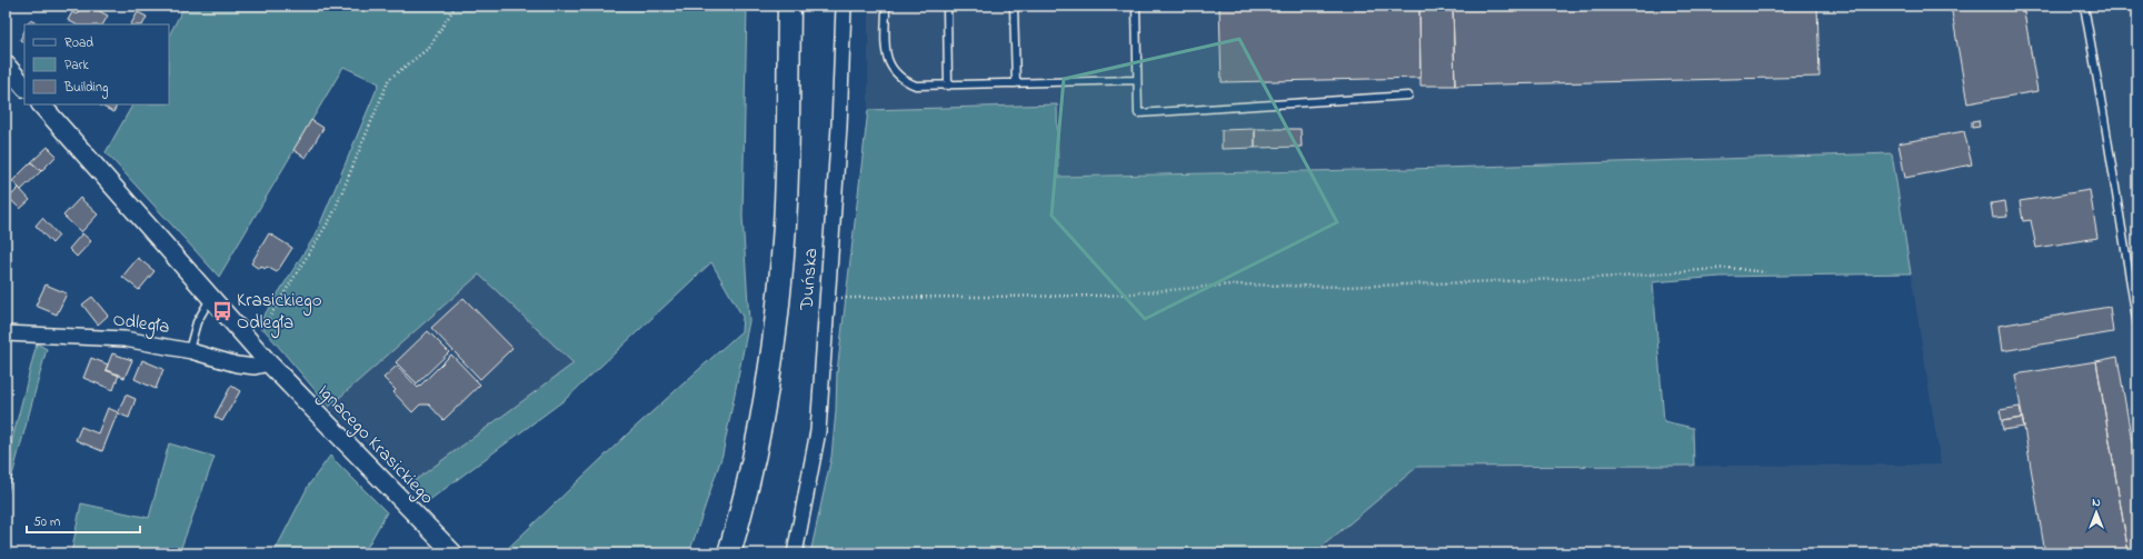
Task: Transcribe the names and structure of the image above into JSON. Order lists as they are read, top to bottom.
{
  "streets": {
    "street": ["Duńska", "Odległa", "Ignacego Krasickiego"]
  },
  "crossings": [
    ["Odległa", "Ignacego Krasickiego"]
  ],
  "places": {
    "bus stop": ["Krasickiego Odległa"]
  },
  "legend": ["Road", "Park", "Building"],
  "scale_bar": "50 m",
  "north": "top"
}
